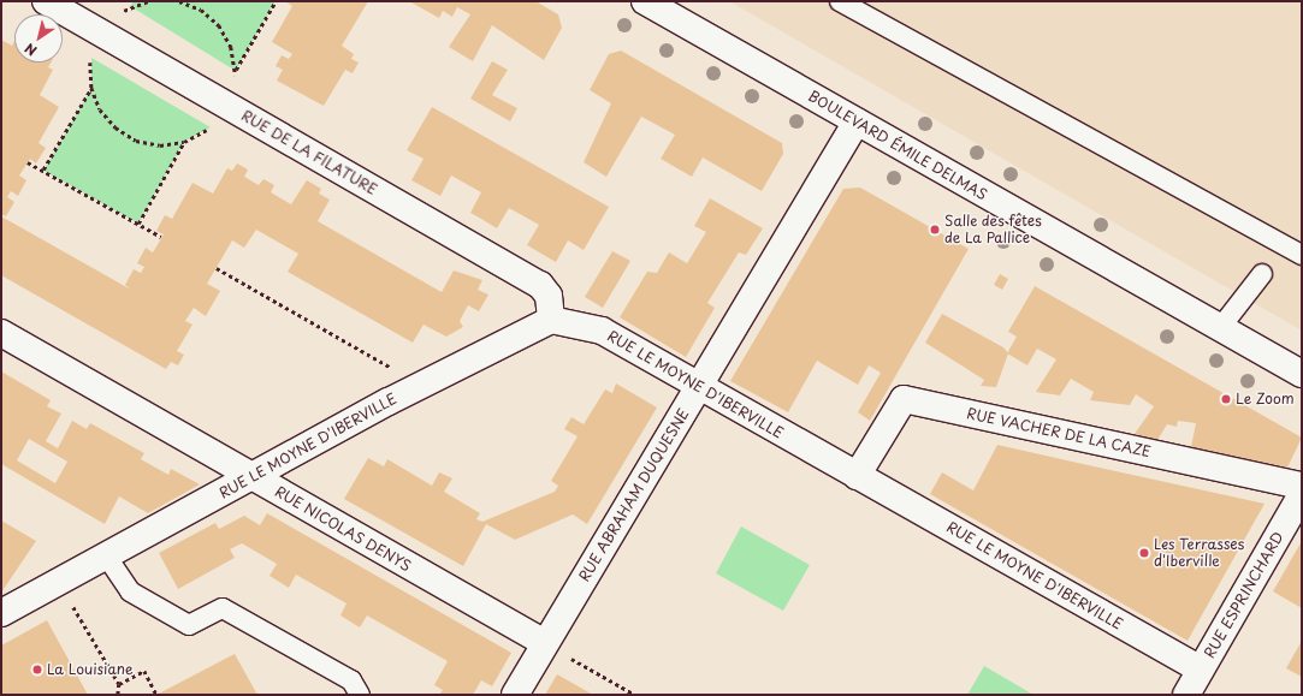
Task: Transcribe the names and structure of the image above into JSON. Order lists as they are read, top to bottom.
{
  "streets": {
    "street": [
      "BOULEVARD ÉMILE DELMAS",
      "RUE DE LA FILATURE",
      "RUE LE MOYNE D'IBERVILLE",
      "RUE VACHER DE LA CAZE",
      "RUE ABRAHAM DUQUESNE",
      "RUE NICOLAS DENYS",
      "RUE ESPRINCHARD"
    ]
  },
  "crossings": [
    ["BOULEVARD ÉMILE DELMAS", "RUE ABRAHAM DUQUESNE"],
    ["RUE DE LA FILATURE", "RUE LE MOYNE D'IBERVILLE"],
    ["RUE LE MOYNE D'IBERVILLE", "RUE VACHER DE LA CAZE"],
    ["RUE LE MOYNE D'IBERVILLE", "RUE ABRAHAM DUQUESNE"],
    ["RUE LE MOYNE D'IBERVILLE", "RUE NICOLAS DENYS"],
    ["RUE LE MOYNE D'IBERVILLE", "RUE ESPRINCHARD"],
    ["RUE ABRAHAM DUQUESNE", "RUE NICOLAS DENYS"]
  ],
  "places": [
    "Salle des fêtes de La Pallice",
    "Le Zoom",
    "Les Terrasses d'Iberville",
    "La Louisiane"
  ],
  "north": "bottom left"
}
